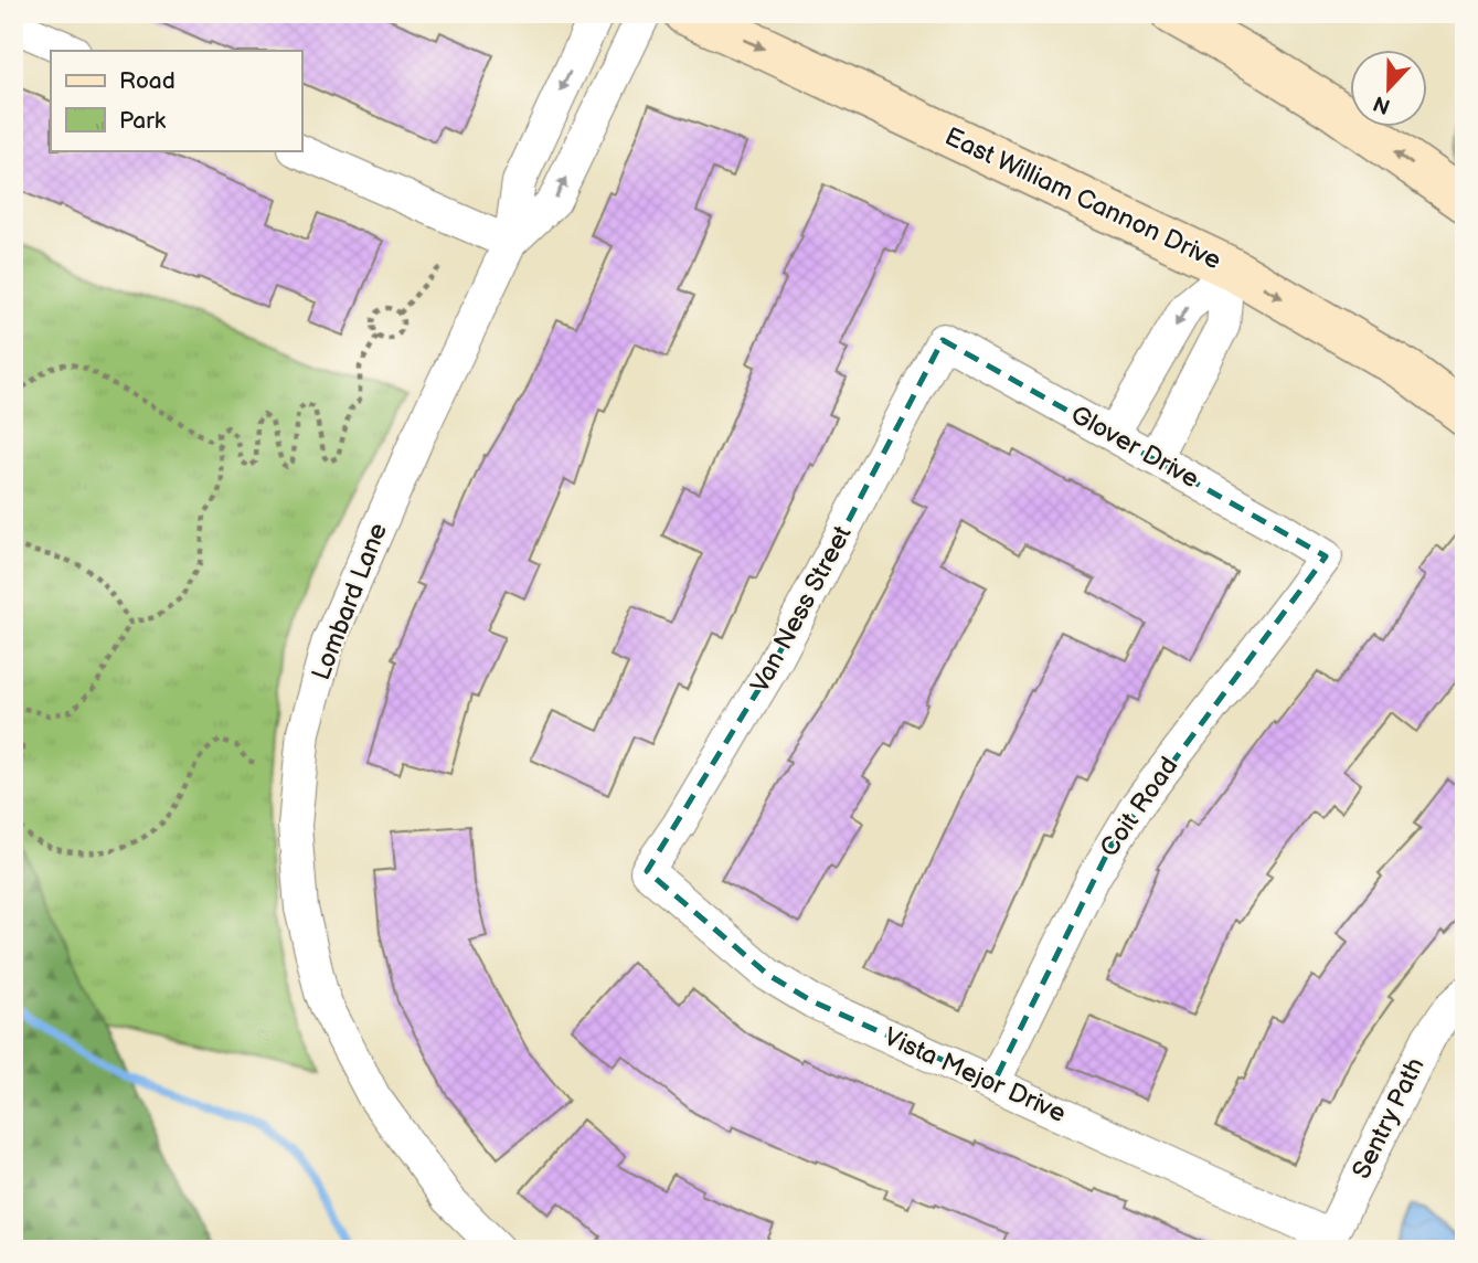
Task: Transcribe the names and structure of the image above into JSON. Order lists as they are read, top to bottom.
{
  "streets": {
    "street": [
      "East William Cannon Drive",
      "Glover Drive",
      "Lombard Lane",
      "Van Ness Street",
      "Coit Road",
      "Vista Mejor Drive",
      "Sentry Path"
    ]
  },
  "crossings": [
    ["Glover Drive", "Van Ness Street"],
    ["Glover Drive", "Coit Road"],
    ["Van Ness Street", "Vista Mejor Drive"],
    ["Coit Road", "Vista Mejor Drive"],
    ["Vista Mejor Drive", "Sentry Path"]
  ],
  "legend": ["Road", "Park"],
  "north": "bottom"
}
